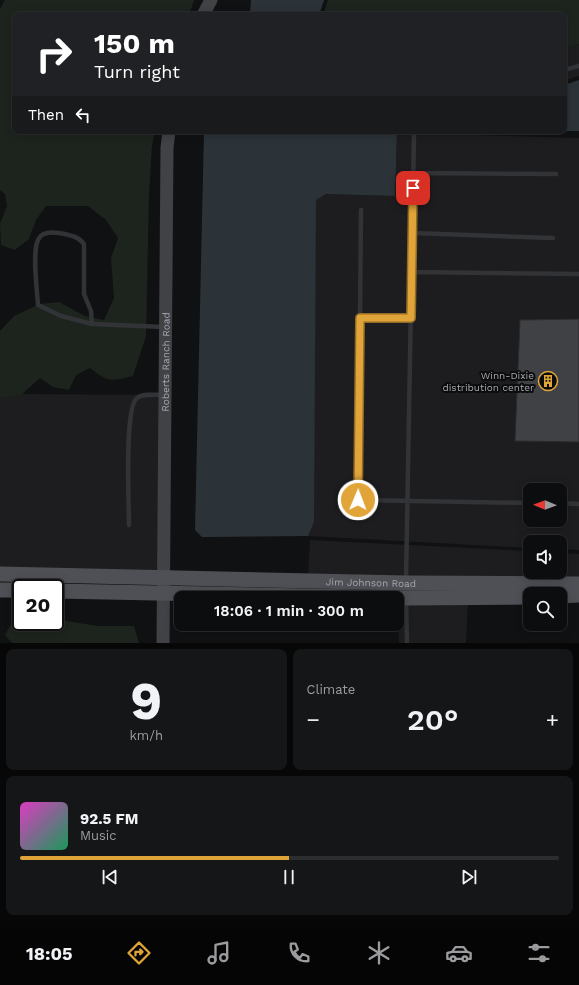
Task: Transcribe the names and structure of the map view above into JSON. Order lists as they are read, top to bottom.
{
  "streets": {
    "main road": ["Jim Johnson Road"],
    "street": ["Roberts Ranch Road"]
  },
  "crossings": [
    ["Roberts Ranch Road", "Jim Johnson Road"]
  ],
  "places": {
    "building": ["Winn-Dixie distribution center"]
  },
  "north": "left",
  "page": {
    "turn": ["150 m", "Turn right"],
    "then": "Then",
    "limit": "20",
    "trip": "18:06 · 1 min · 300 m",
    "tile": [
      ["9", "km/h"],
      "Climate"
    ],
    "heat": ["−", "20°", "+"],
    "song": ["92.5 FM", "Music"],
    "tabs": "18:05"
  }
}
